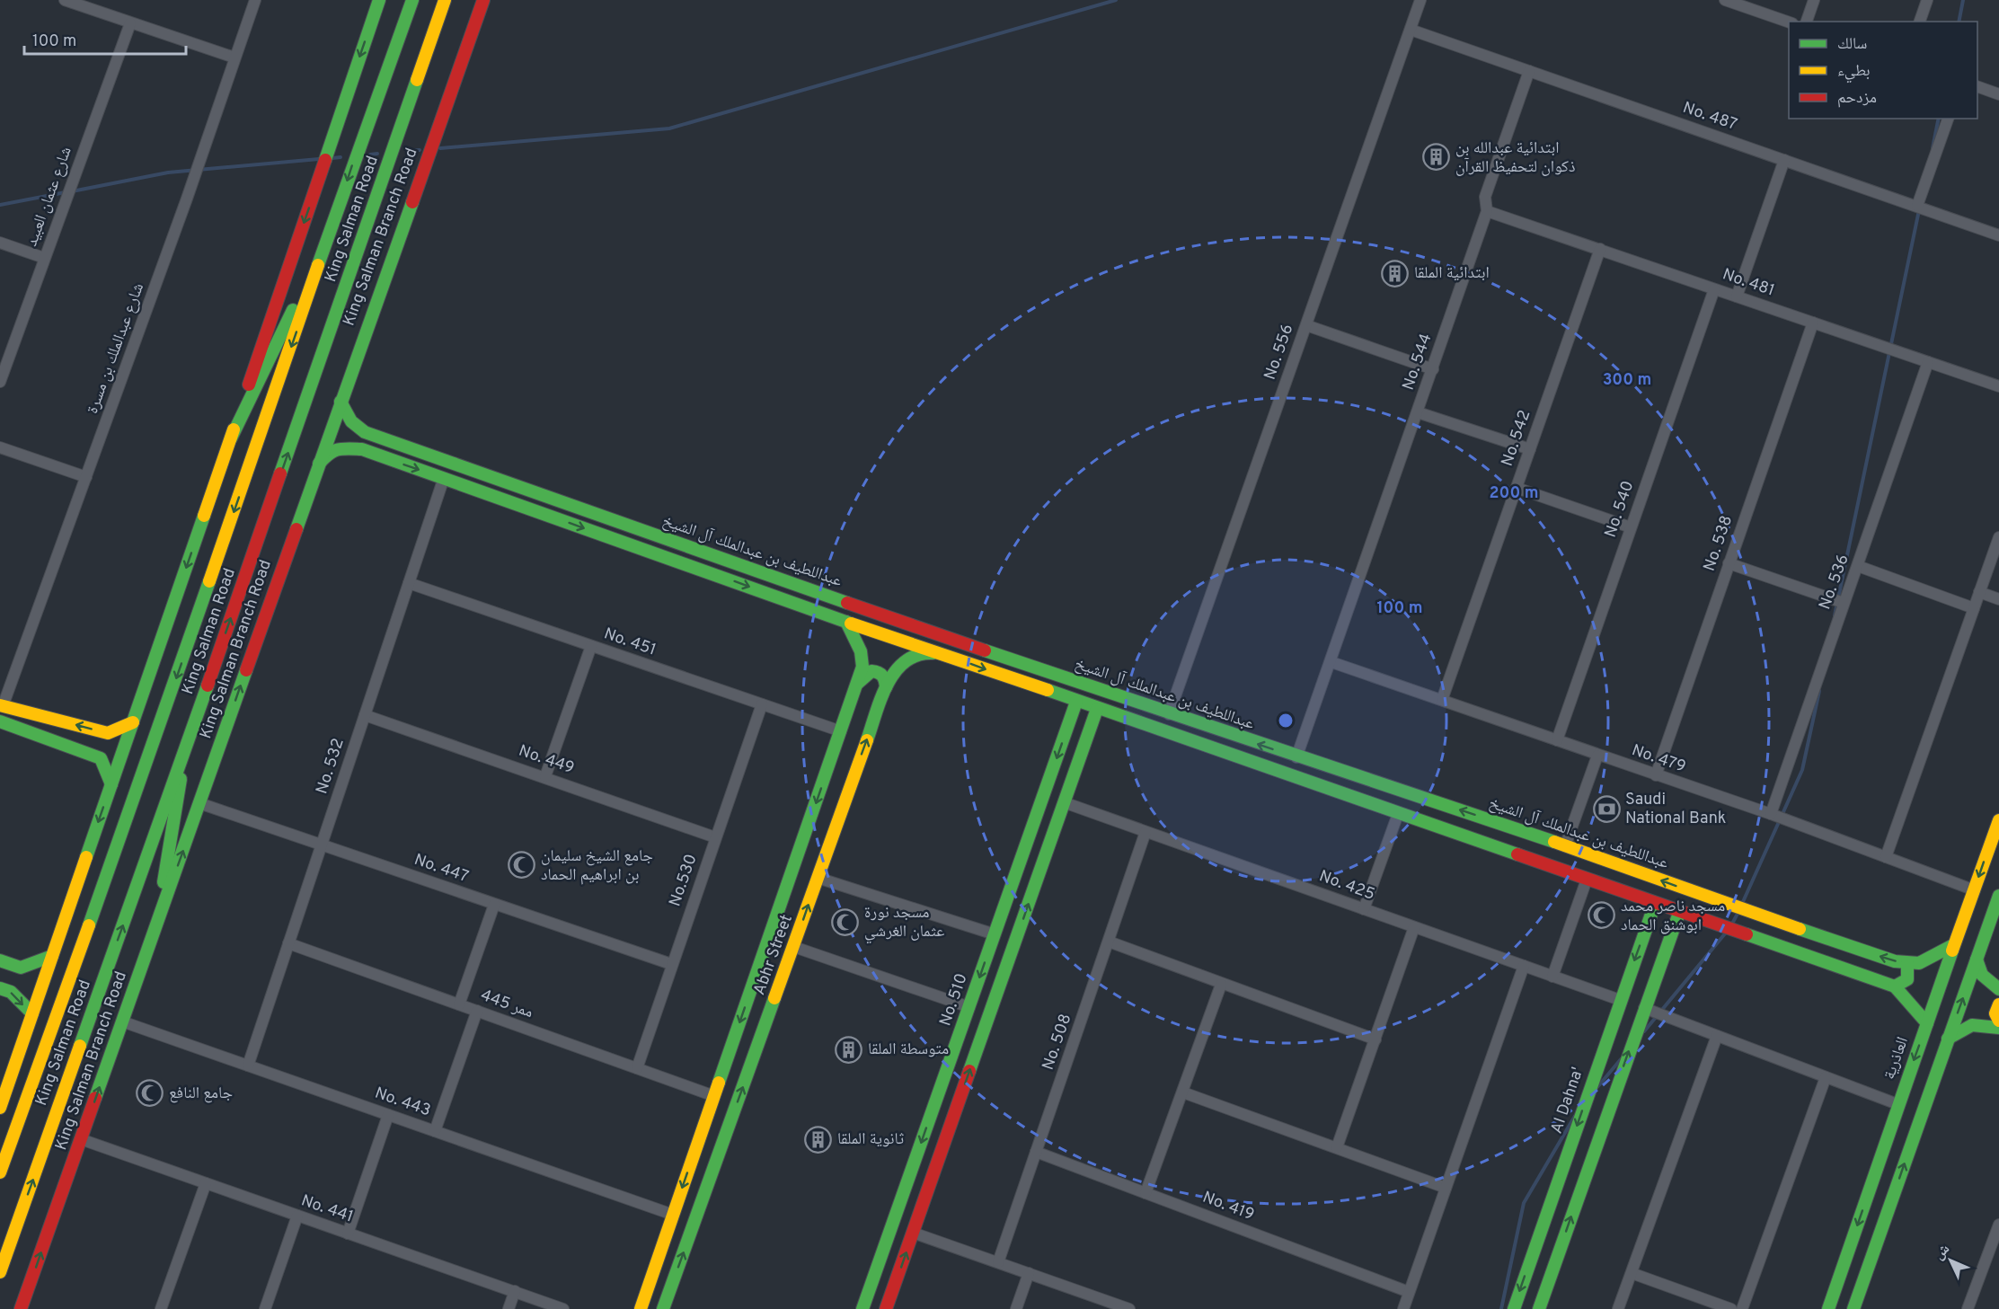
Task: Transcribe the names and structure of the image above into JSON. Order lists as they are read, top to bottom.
{
  "streets": {
    "main road": [
      "King Salman Road",
      "King Salman Branch Road",
      "عبداللطيف بن عبدالملك آل الشيخ",
      "Abhr Street",
      "No. 510",
      "العاذرية",
      "Al Dahna'"
    ],
    "street": [
      "No. 487",
      "شارع عثمان العبيد",
      "No. 481",
      "شارع عبدالملك بن مسرة",
      "No. 556",
      "No. 544",
      "No. 542",
      "No. 540",
      "No. 538",
      "No. 536",
      "No. 451",
      "No. 479",
      "No. 449",
      "No. 532",
      "No. 447",
      "No.530",
      "No. 425",
      "ممر 445",
      "No. 508",
      "No. 443",
      "No. 419",
      "No. 441"
    ]
  },
  "crossings": [
    ["No. 487", "No. 556"],
    ["No. 487", "No. 544"],
    ["King Salman Branch Road", "No. 447"],
    ["King Salman Branch Road", "No. 443"],
    ["King Salman Branch Road", "No. 441"],
    ["No. 481", "No. 544"],
    ["No. 481", "No. 542"],
    ["No. 481", "No. 540"],
    ["No. 481", "No. 538"],
    ["No. 481", "No. 536"],
    ["No. 556", "عبداللطيف بن عبدالملك آل الشيخ"],
    ["No. 544", "عبداللطيف بن عبدالملك آل الشيخ"],
    ["No. 544", "No. 479"],
    ["No. 542", "No. 479"],
    ["No. 540", "No. 479"],
    ["No. 538", "No. 479"],
    ["عبداللطيف بن عبدالملك آل الشيخ", "No. 532"],
    ["عبداللطيف بن عبدالملك آل الشيخ", "Abhr Street"],
    ["عبداللطيف بن عبدالملك آل الشيخ", "No. 510"],
    ["عبداللطيف بن عبدالملك آل الشيخ", "العاذرية"],
    ["عبداللطيف بن عبدالملك آل الشيخ", "Al Dahna'"],
    ["No. 536", "No. 479"],
    ["No. 451", "No. 532"],
    ["No. 451", "No.530"],
    ["No. 451", "Abhr Street"],
    ["No. 479", "العاذرية"],
    ["No. 449", "No. 532"],
    ["No. 449", "No.530"],
    ["No. 532", "No. 447"],
    ["No. 532", "ممر 445"],
    ["No. 532", "No. 443"],
    ["No. 447", "No.530"],
    ["No.530", "ممر 445"],
    ["No. 425", "No. 508"],
    ["No. 425", "Al Dahna'"],
    ["Abhr Street", "ممر 445"],
    ["Abhr Street", "No. 443"],
    ["No. 508", "No. 419"]
  ],
  "places": {
    "building": [
      "ابتدائية عبدالله بن ذكوان لتحفيظ القرآن",
      "ابتدائية الملقا",
      "متوسطة الملقا",
      "ثانوية الملقا"
    ],
    "bank": ["Saudi National Bank"],
    "mosque": [
      "جامع الشيخ سليمان بن ابراهيم الحماد",
      "مسجد ناصر محمد ابوشنق الحماد",
      "مسجد نورة عثمان الغرشي",
      "جامع النافع"
    ]
  },
  "legend": ["سالك", "بطيء", "مزدحم"],
  "scale_bar": "100 m",
  "north": "top left",
  "rings": ["300 m", "200 m", "100 m"]
}
